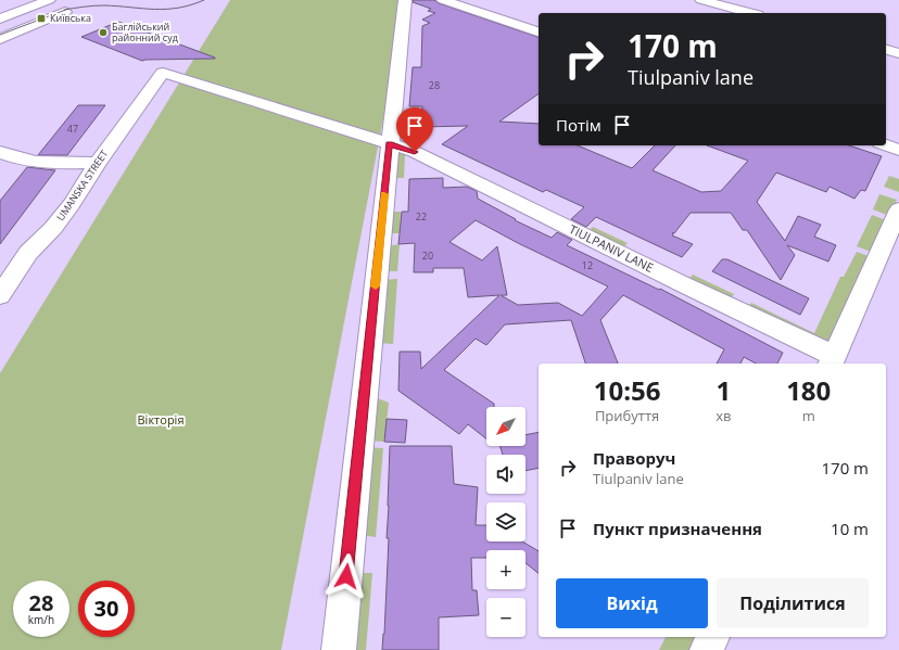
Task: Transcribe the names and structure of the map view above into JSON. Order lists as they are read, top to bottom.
{
  "streets": {
    "street": ["UMANSKA STREET", "TIULPANIV LANE"]
  },
  "crossings": [
    ["UMANSKA STREET", "TIULPANIV LANE"]
  ],
  "parks": ["Вікторія"],
  "places": {
    "transit": ["Київська"],
    "other": ["Баглійський районний суд"]
  },
  "house_numbers": [
    "28",
    "47",
    "22",
    "20",
    "12"
  ],
  "north": "bottom left",
  "page": {
    "turn": ["170 m", "Tiulpaniv lane"],
    "then": "Потім",
    "eta": [
      "10:56",
      "Прибуття",
      "1",
      "хв",
      "180",
      "m"
    ],
    "map_buttons": ["+", "−"],
    "list": [
      {
        "name": "Праворуч",
        "note": "Tiulpaniv lane",
        "value": "170 m"
      },
      {
        "name": "Пункт призначення",
        "value": "10 m"
      }
    ],
    "buttons": ["Вихід", "Поділитися"],
    "speed": "28 km/h",
    "limit": "30"
  }
}
